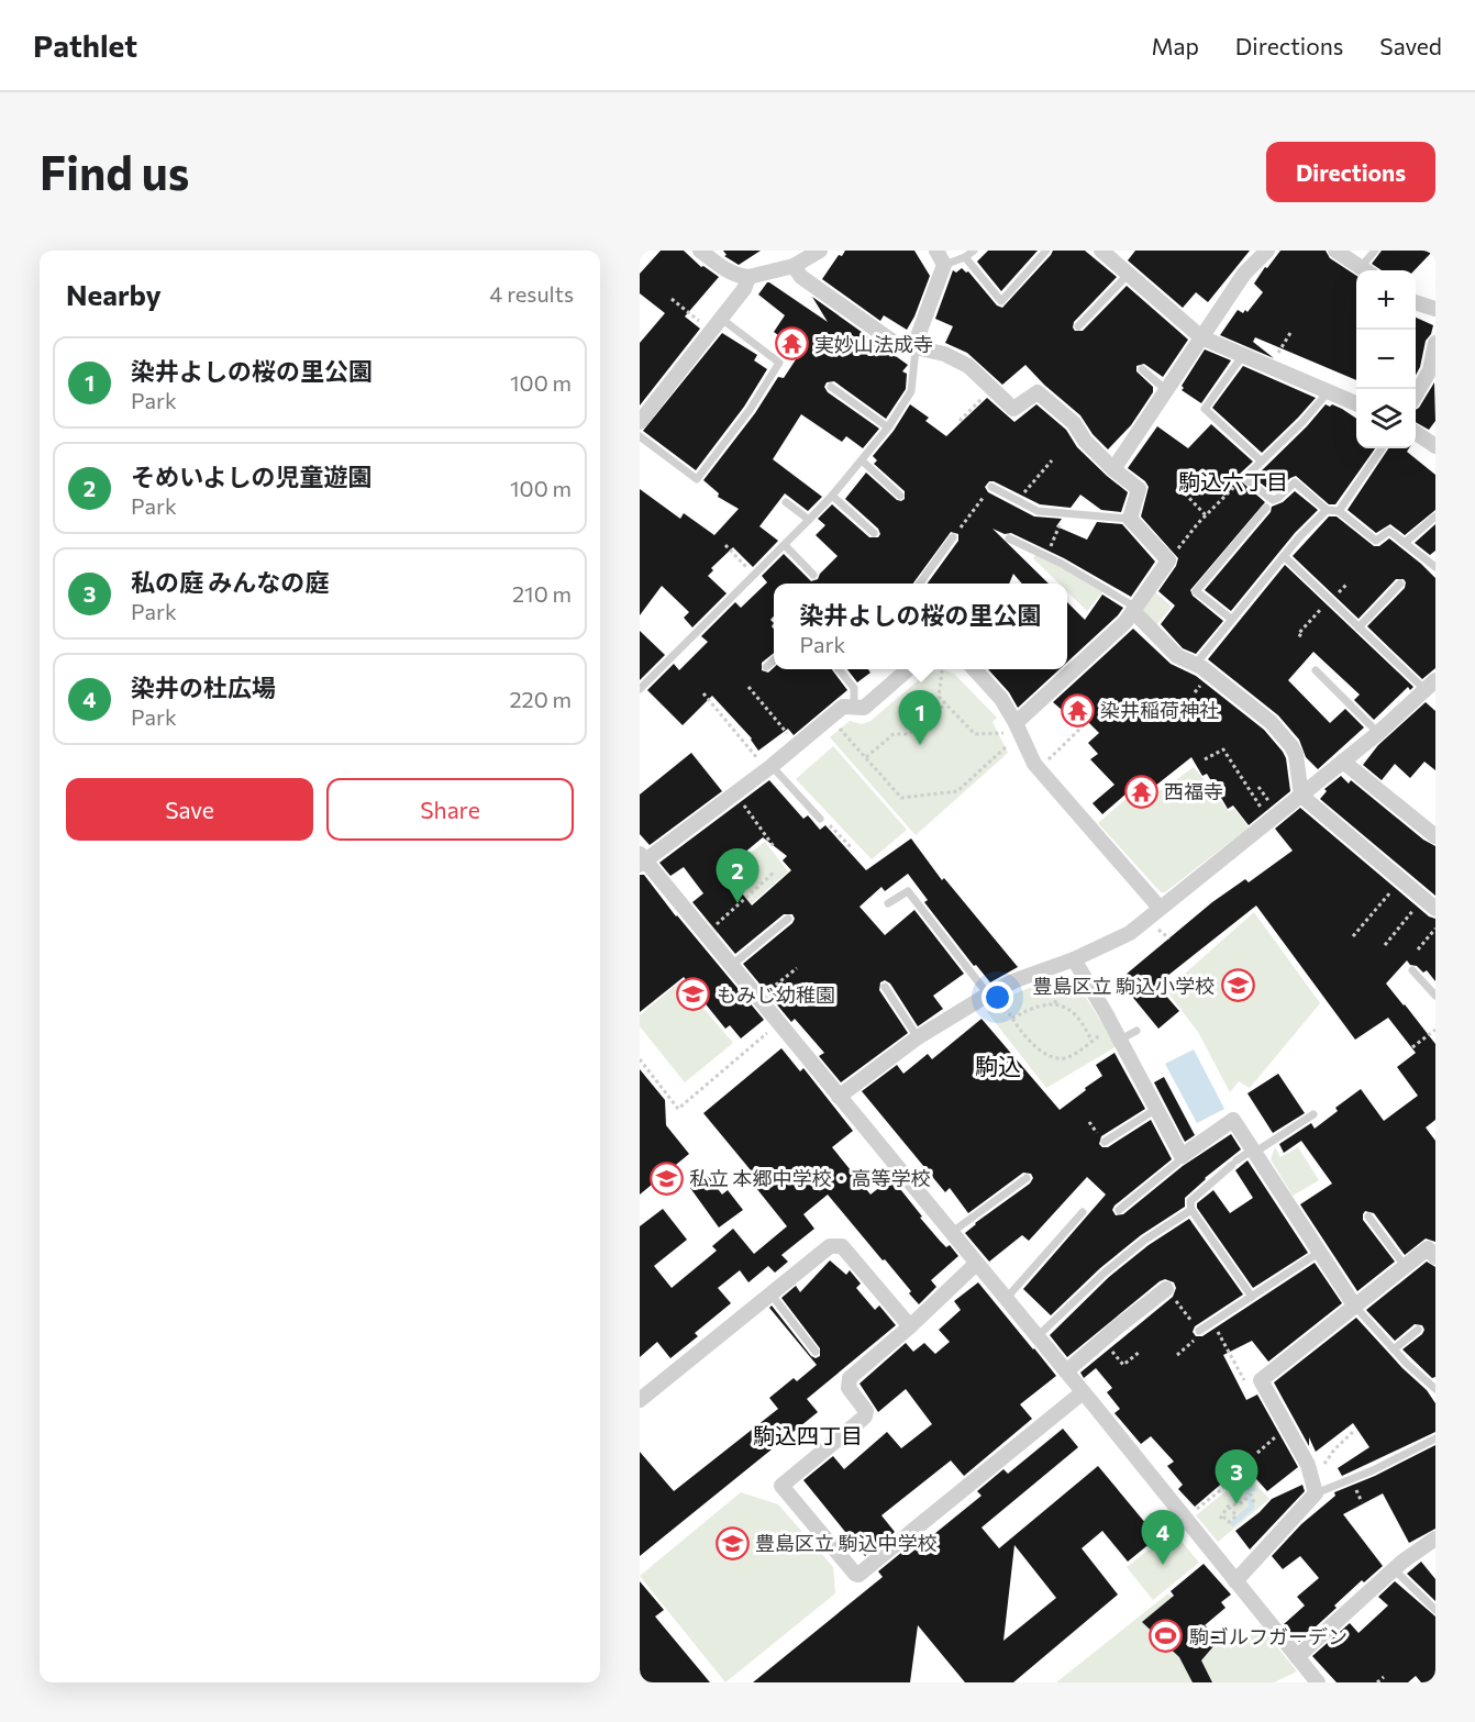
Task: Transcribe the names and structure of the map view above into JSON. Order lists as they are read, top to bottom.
{
  "districts": ["駒込六丁目", "駒込", "駒込四丁目"],
  "places": {
    "temple": ["実妙山法成寺", "染井稲荷神社", "西福寺"],
    "school or university": [
      "豊島区立 駒込小学校",
      "もみじ幼稚園",
      "私立 本郷中学校・高等学校",
      "豊島区立 駒込中学校"
    ],
    "sports": ["駒ゴルフガーデン"]
  },
  "page": {
    "header": "Pathlet",
    "nav": ["Map", "Directions", "Saved"],
    "buttons": [
      "Directions",
      ["Save", "Share"]
    ],
    "title": "Find us",
    "heading": ["Nearby", "4 results"],
    "map_buttons": ["+", "−"],
    "list": [
      {
        "mark": "1",
        "name": "染井よしの桜の里公園",
        "note": "Park",
        "value": "100 m"
      },
      {
        "mark": "2",
        "name": "そめいよしの児童遊園",
        "note": "Park",
        "value": "100 m"
      },
      {
        "mark": "3",
        "name": "私の庭 みんなの庭",
        "note": "Park",
        "value": "210 m"
      },
      {
        "mark": "4",
        "name": "染井の杜広場",
        "note": "Park",
        "value": "220 m"
      }
    ],
    "popup": ["染井よしの桜の里公園", "Park"],
    "pins": [
      "1",
      "2",
      "3",
      "4"
    ]
  }
}
